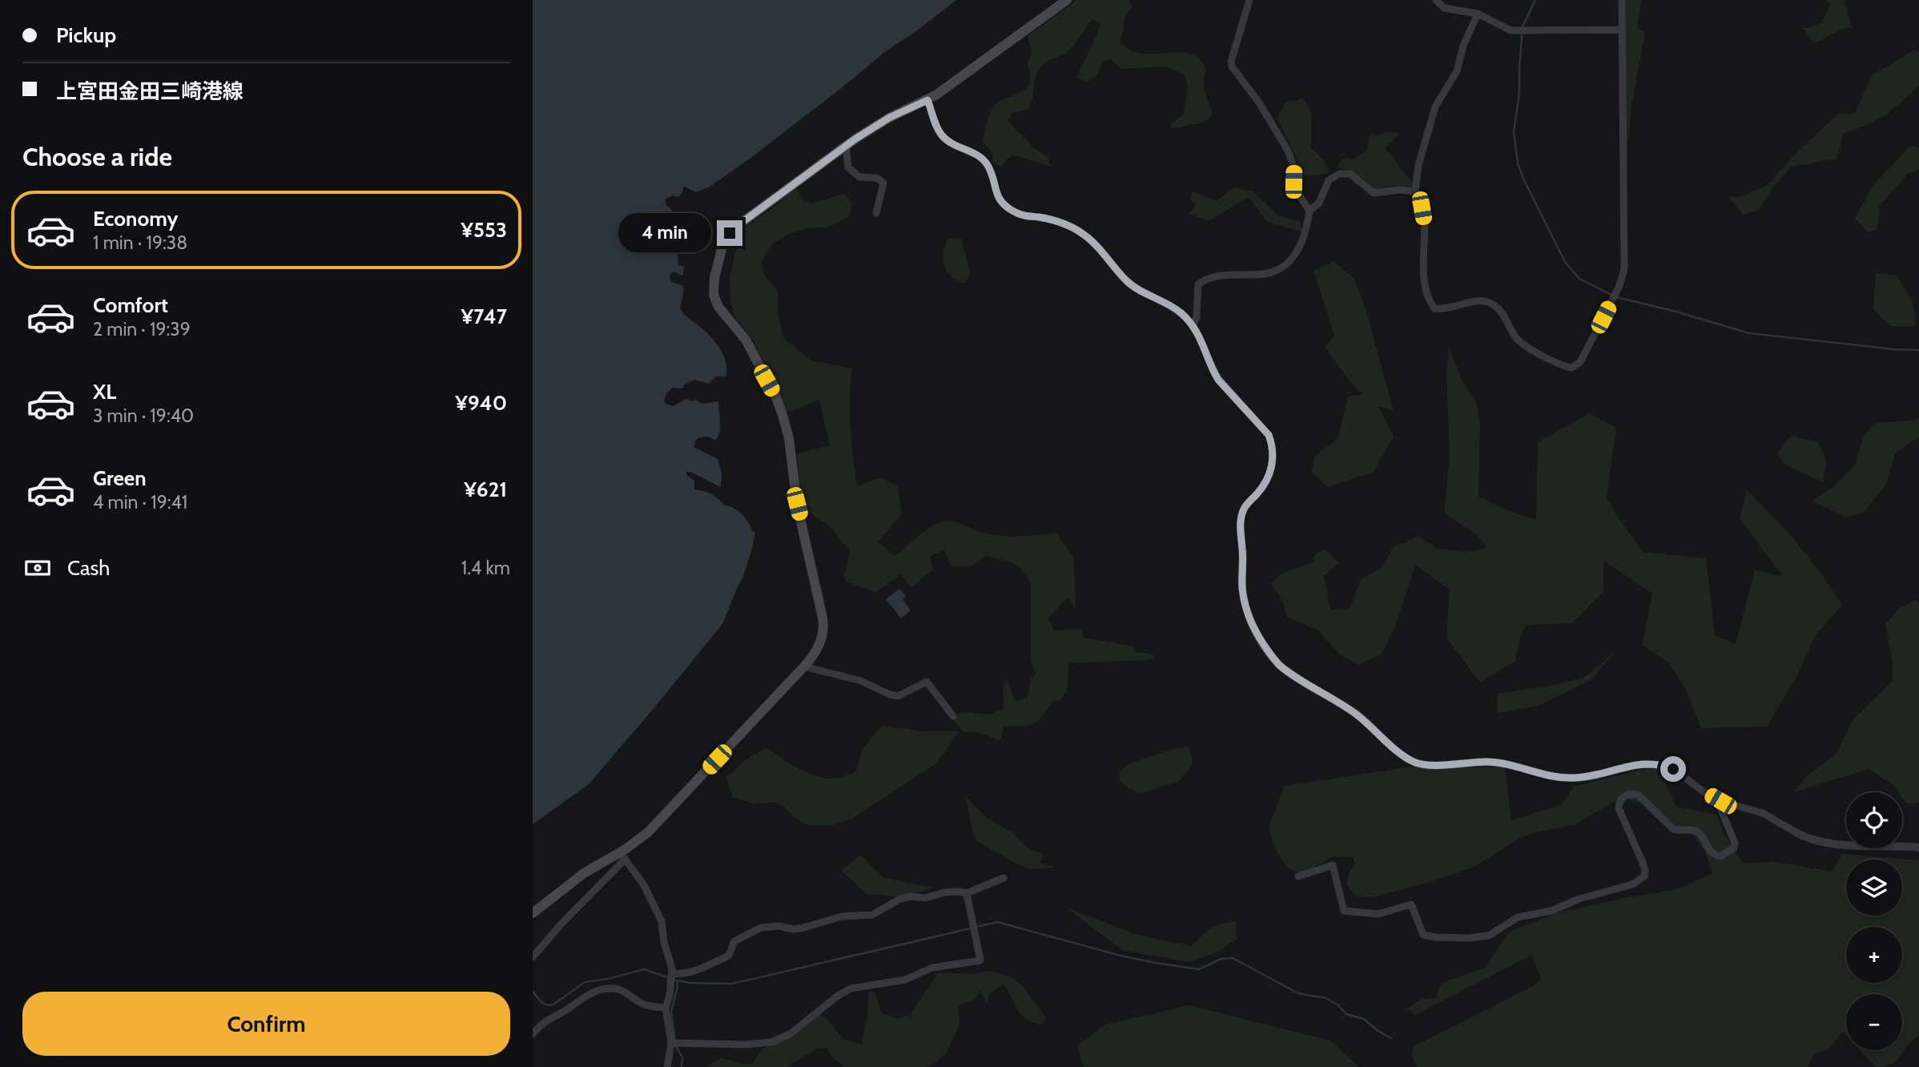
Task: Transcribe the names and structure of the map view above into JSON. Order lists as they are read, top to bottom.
{
  "page": {
    "banner": ["Pickup", "上宮田金田三崎港線"],
    "heading": "Choose a ride",
    "list": [
      {
        "name": "Economy",
        "note": "1 min · 19:38",
        "value": "¥553"
      },
      {
        "name": "Comfort",
        "note": "2 min · 19:39",
        "value": "¥747"
      },
      {
        "name": "XL",
        "note": "3 min · 19:40",
        "value": "¥940"
      },
      {
        "name": "Green",
        "note": "4 min · 19:41",
        "value": "¥621"
      }
    ],
    "bubble": "4 min",
    "pay": ["Cash", "1.4 km"],
    "map_buttons": ["+", "−"],
    "buttons": "Confirm"
  }
}
